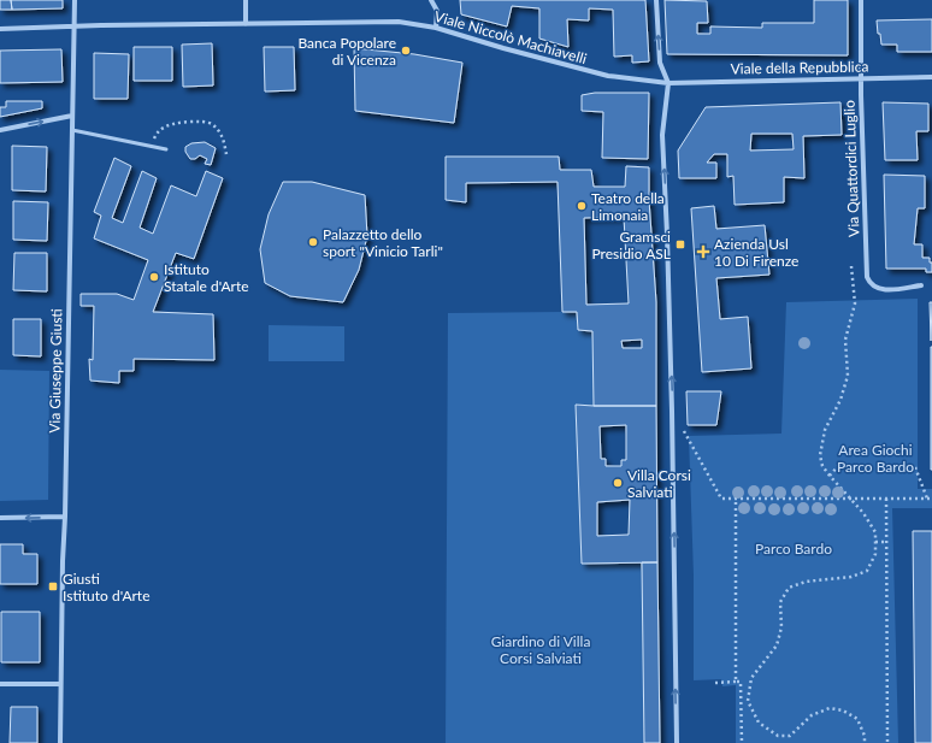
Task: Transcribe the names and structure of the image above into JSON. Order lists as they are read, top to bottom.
{
  "streets": {
    "street": [
      "Viale Niccolò Machiavelli",
      "Viale della Repubblica",
      "Via Quattordici Luglio",
      "Via Giuseppe Giusti"
    ]
  },
  "crossings": [
    ["Viale Niccolò Machiavelli", "Viale della Repubblica"],
    ["Viale Niccolò Machiavelli", "Via Giuseppe Giusti"],
    ["Viale della Repubblica", "Via Quattordici Luglio"]
  ],
  "parks": ["Area Giochi Parco Bardo", "Parco Bardo", "Giardino di Villa Corsi Salviati"],
  "places": {
    "other": [
      "Banca Popolare di Vicenza",
      "Teatro della Limonaia",
      "Palazzetto dello sport \"Vinicio Tarli\"",
      "Istituto Statale d'Arte",
      "Villa Corsi Salviati"
    ],
    "transit": ["Gramsci Presidio ASL", "Giusti Istituto d'Arte"],
    "health": ["Azienda Usl 10 Di Firenze"]
  }
}
